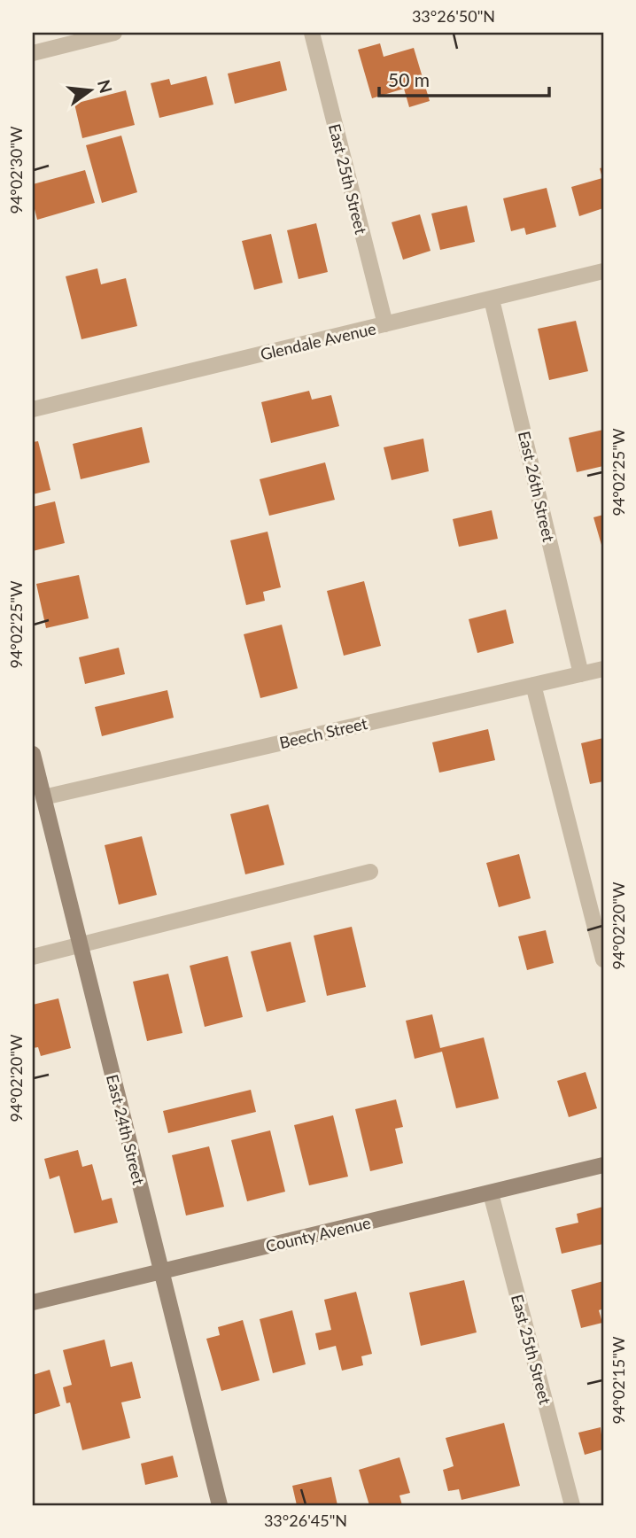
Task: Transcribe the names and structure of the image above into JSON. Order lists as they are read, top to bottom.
{
  "streets": {
    "main road": ["East 24th Street", "County Avenue"],
    "street": [
      "East 25th Street",
      "Glendale Avenue",
      "East 26th Street",
      "Beech Street"
    ]
  },
  "crossings": [
    ["East 25th Street", "Glendale Avenue"],
    ["East 25th Street", "County Avenue"],
    ["Glendale Avenue", "East 26th Street"],
    ["East 26th Street", "Beech Street"],
    ["Beech Street", "East 24th Street"],
    ["East 24th Street", "County Avenue"]
  ],
  "scale_bar": "50 m",
  "north": "right",
  "coordinates": [
    "33°26'50\"N",
    "94°02'30\"W",
    "94°02'25\"W",
    "94°02'20\"W",
    "94°02'15\"W",
    "33°26'45\"N"
  ]
}
